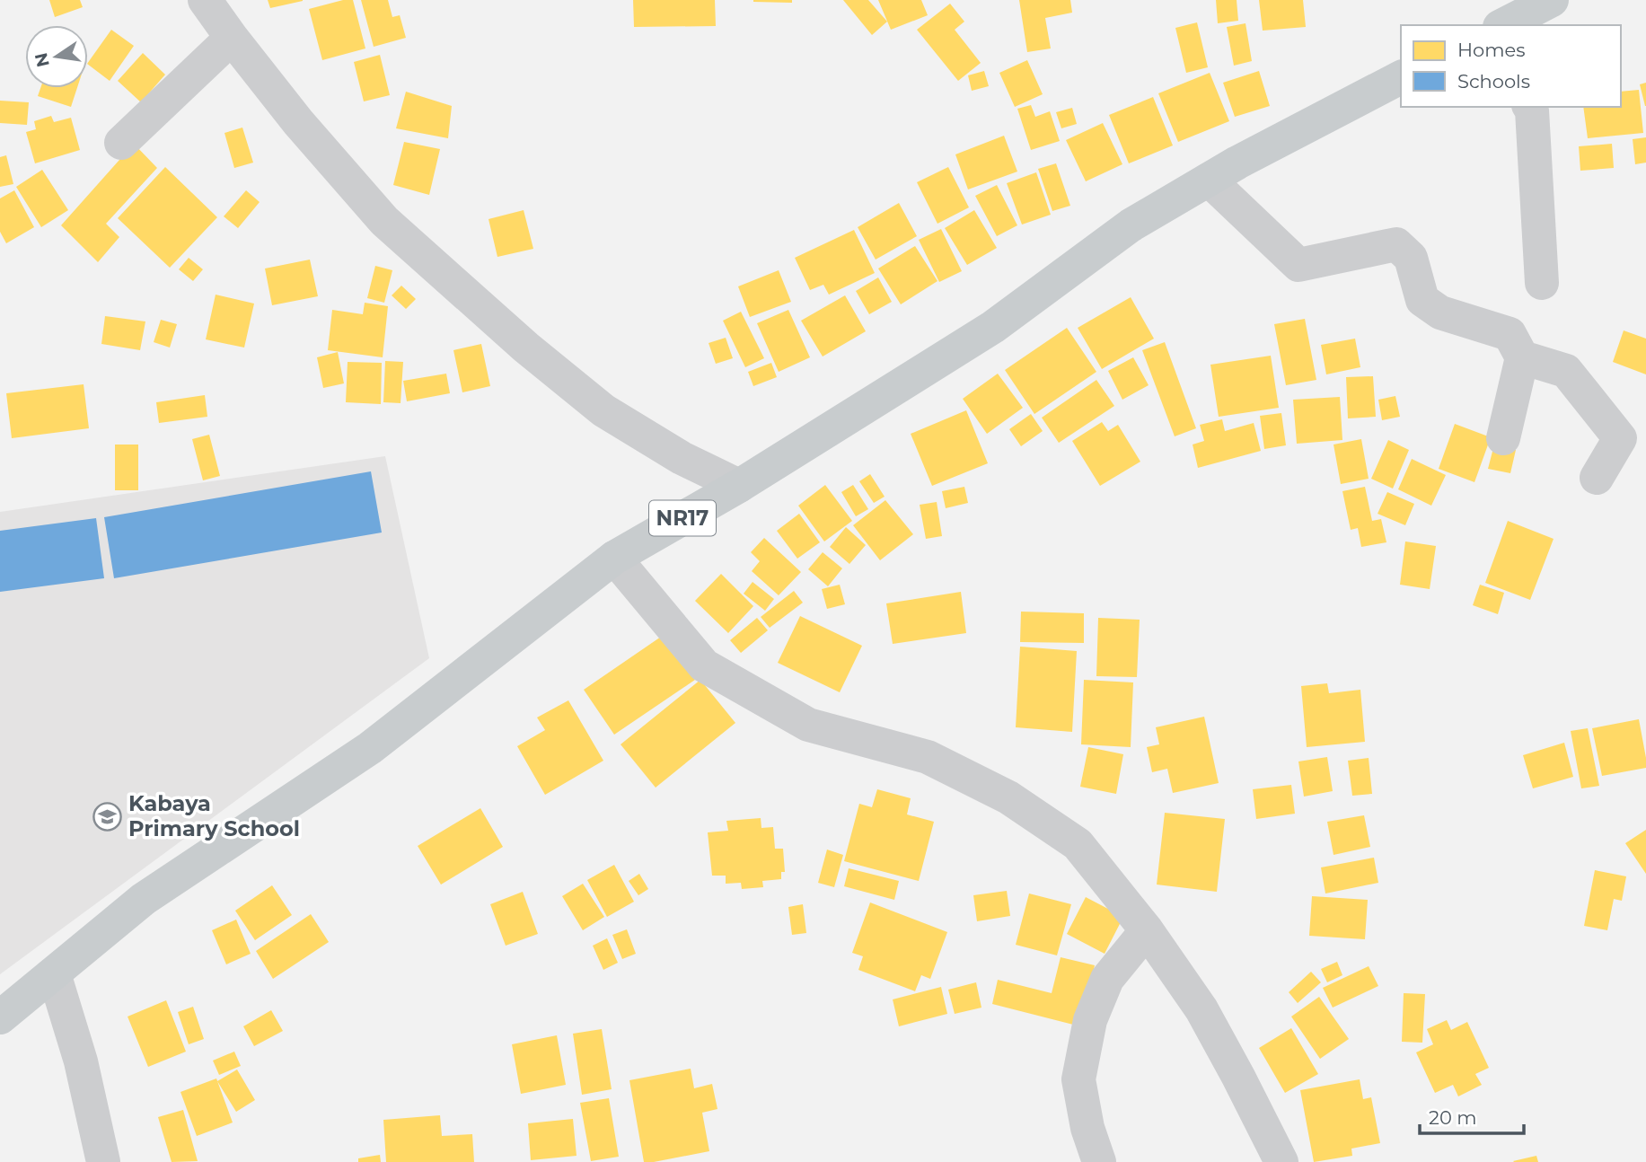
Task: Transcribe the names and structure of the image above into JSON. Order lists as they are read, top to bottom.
{
  "streets": {
    "main road": ["NR17"]
  },
  "places": {
    "school or university": ["Kabaya Primary School"]
  },
  "legend": ["Homes", "Schools"],
  "scale_bar": "20 m",
  "north": "left"
}
